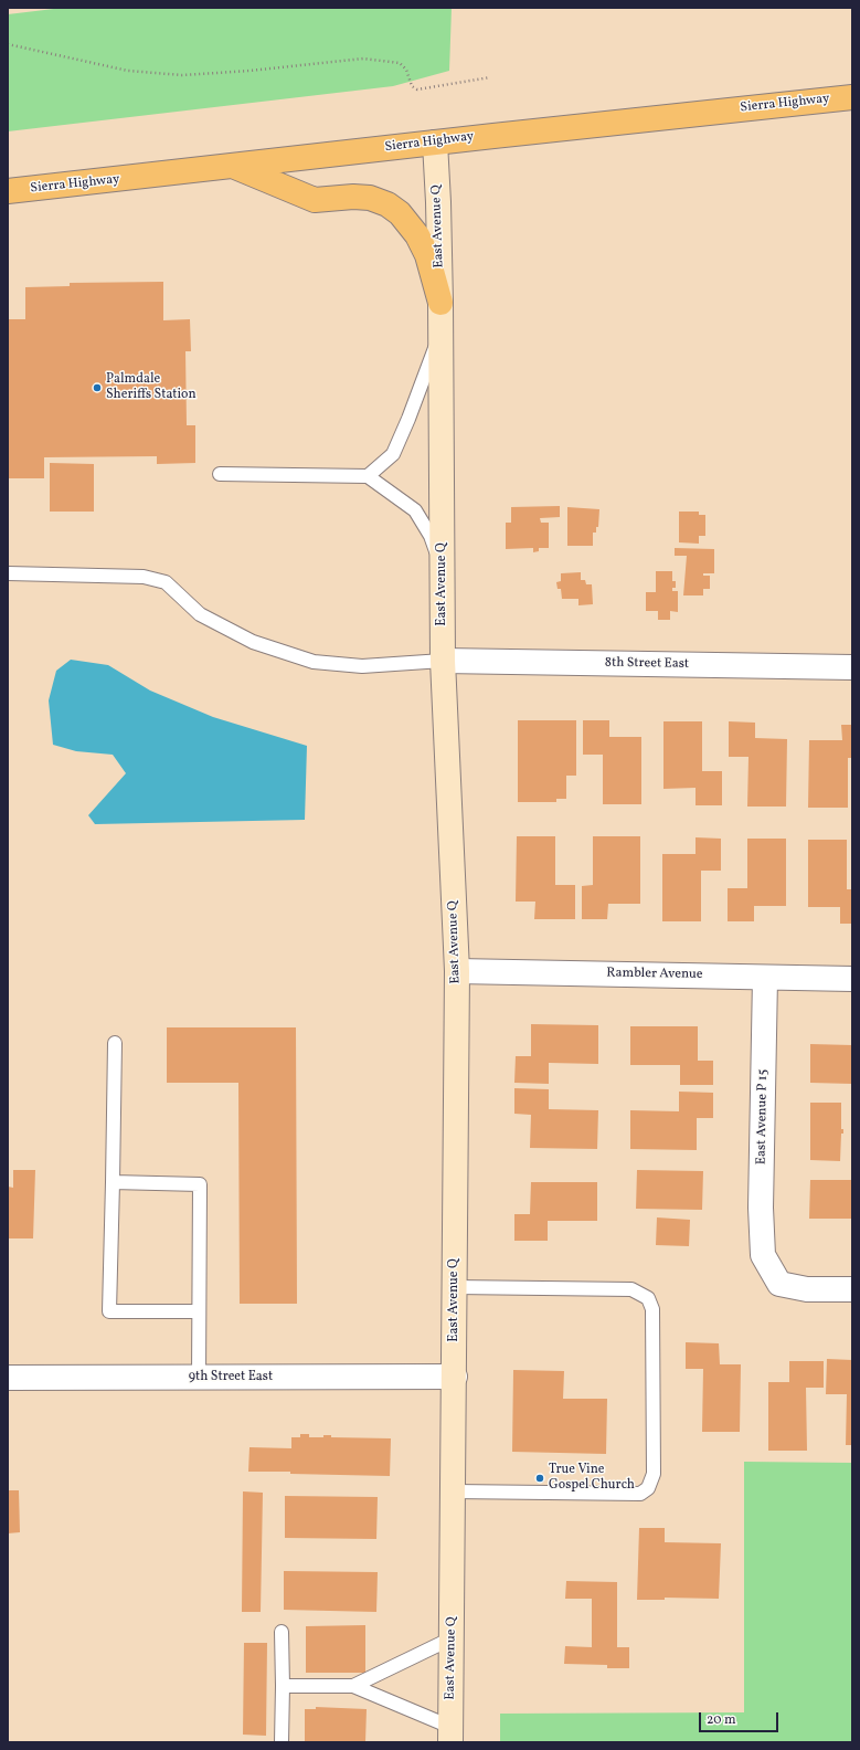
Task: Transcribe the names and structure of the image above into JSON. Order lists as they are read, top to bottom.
{
  "streets": {
    "main road": ["Sierra Highway", "East Avenue Q"],
    "street": [
      "8th Street East",
      "Rambler Avenue",
      "East Avenue P 15",
      "9th Street East"
    ]
  },
  "crossings": [
    ["Sierra Highway", "East Avenue Q"],
    ["East Avenue Q", "8th Street East"],
    ["East Avenue Q", "Rambler Avenue"],
    ["East Avenue Q", "9th Street East"],
    ["Rambler Avenue", "East Avenue P 15"]
  ],
  "places": ["Palmdale Sheriffs Station", "True Vine Gospel Church"],
  "scale_bar": "20 m"
}
